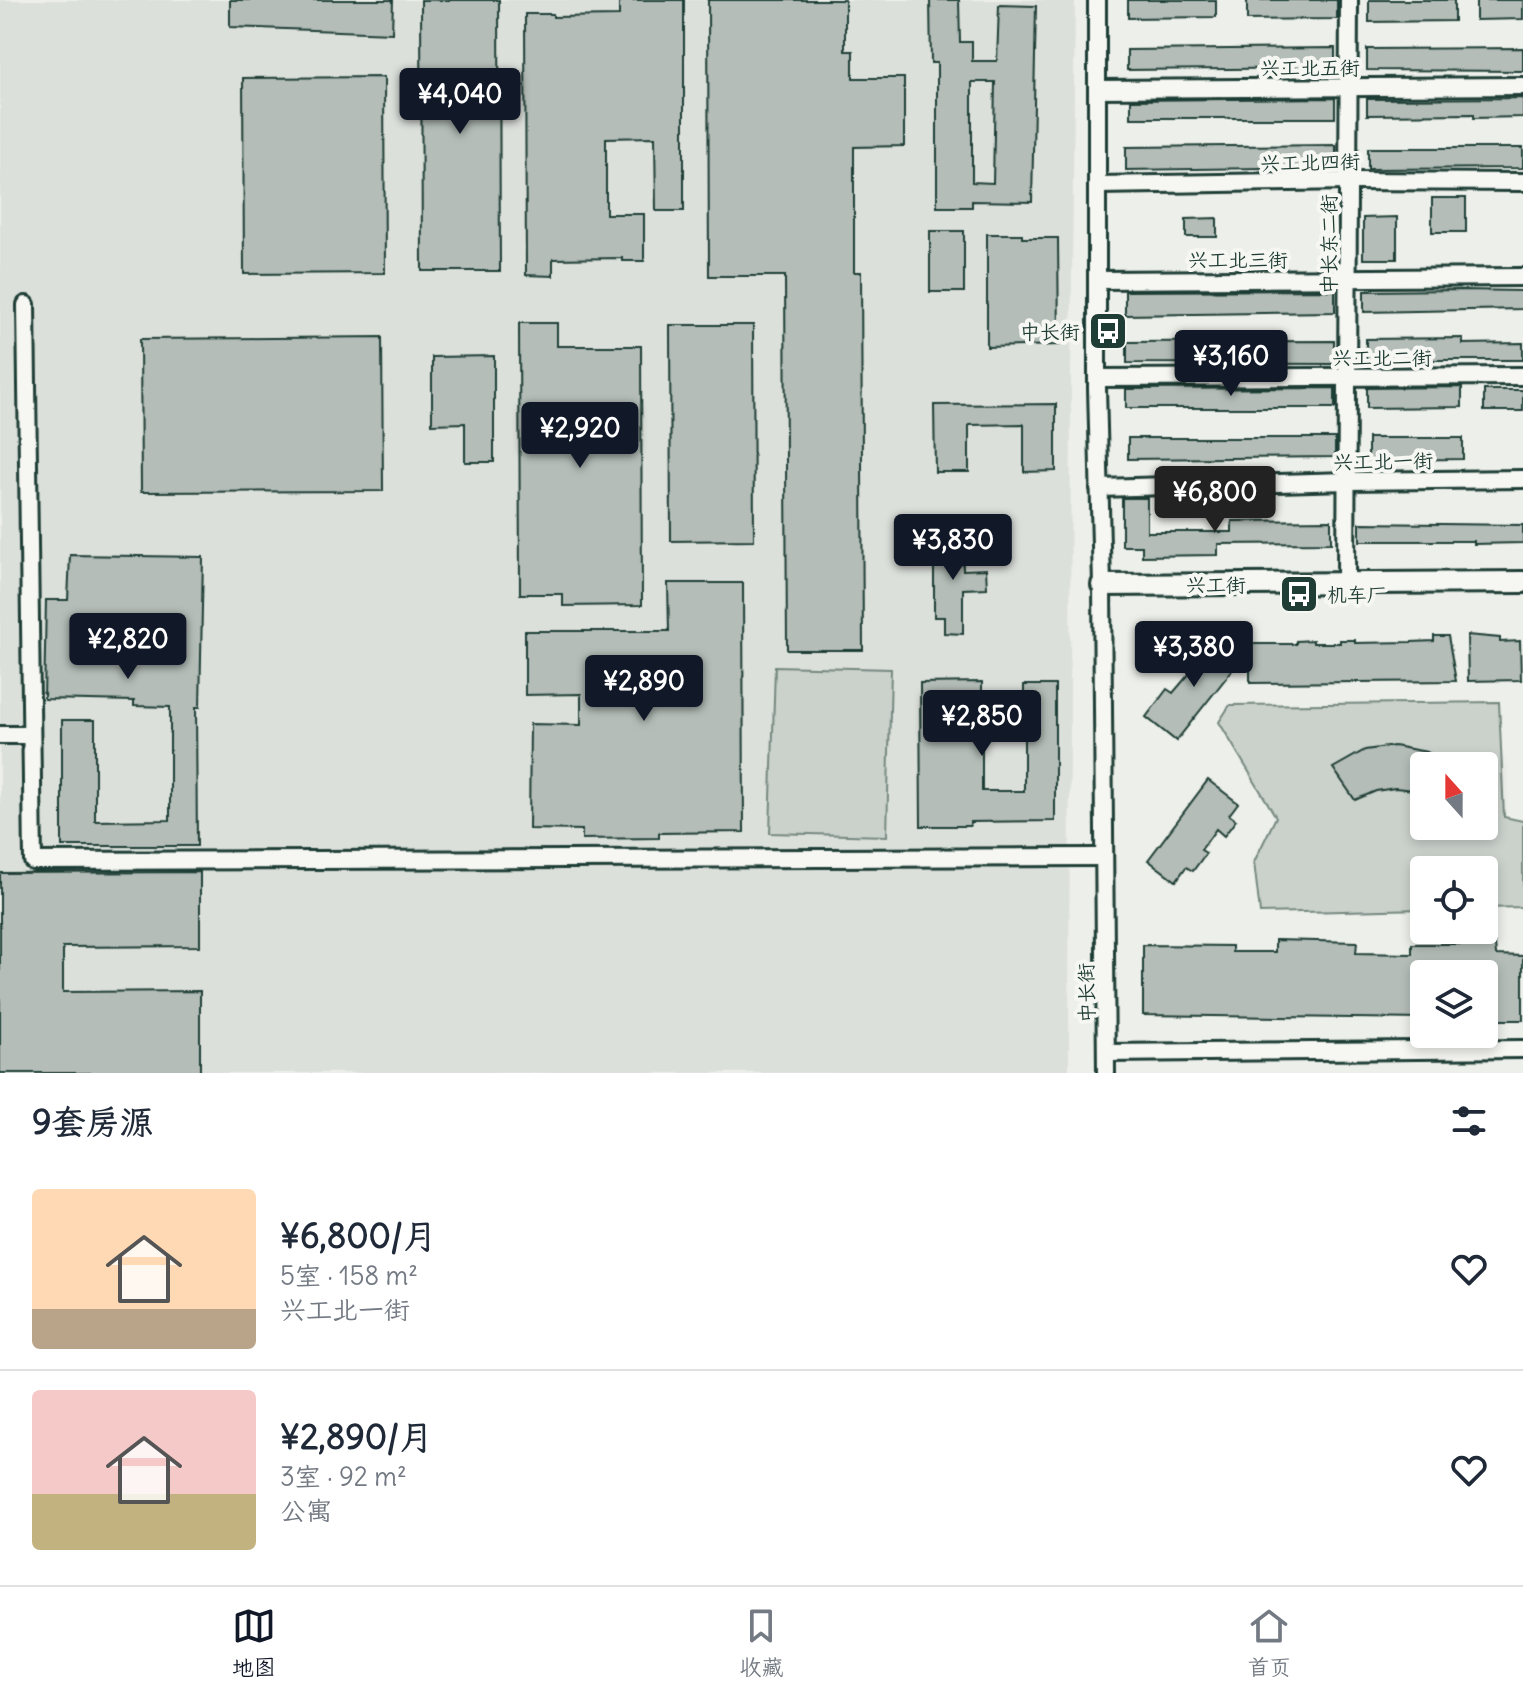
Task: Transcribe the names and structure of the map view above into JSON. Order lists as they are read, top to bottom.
{
  "streets": {
    "main road": ["兴工街"],
    "street": [
      "兴工北五街",
      "兴工北四街",
      "中长东二街",
      "兴工北三街",
      "兴工北二街",
      "兴工北一街",
      "中长街"
    ]
  },
  "crossings": [
    ["兴工北五街", "中长东二街"],
    ["兴工北五街", "中长街"],
    ["兴工北四街", "中长东二街"],
    ["兴工北四街", "中长街"],
    ["中长东二街", "兴工北三街"],
    ["中长东二街", "兴工北二街"],
    ["中长东二街", "兴工北一街"],
    ["中长东二街", "兴工街"],
    ["兴工北三街", "中长街"],
    ["兴工北二街", "中长街"],
    ["兴工北一街", "中长街"],
    ["兴工街", "中长街"]
  ],
  "places": {
    "bus stop": ["中长街", "机车厂"]
  },
  "north": "top",
  "page": {
    "price": [
      "¥4,040",
      "¥3,160",
      "¥2,920",
      "¥6,800",
      "¥3,830",
      "¥2,820",
      "¥3,380",
      "¥2,890",
      "¥2,850"
    ],
    "heading": "9套房源",
    "list": [
      {
        "name": "¥6,800/月",
        "note": "5室 · 158 m² · 兴工北一街"
      },
      {
        "name": "¥2,890/月",
        "note": "3室 · 92 m² · 公寓"
      }
    ],
    "tabs": ["地图", "收藏", "首页"]
  }
}
